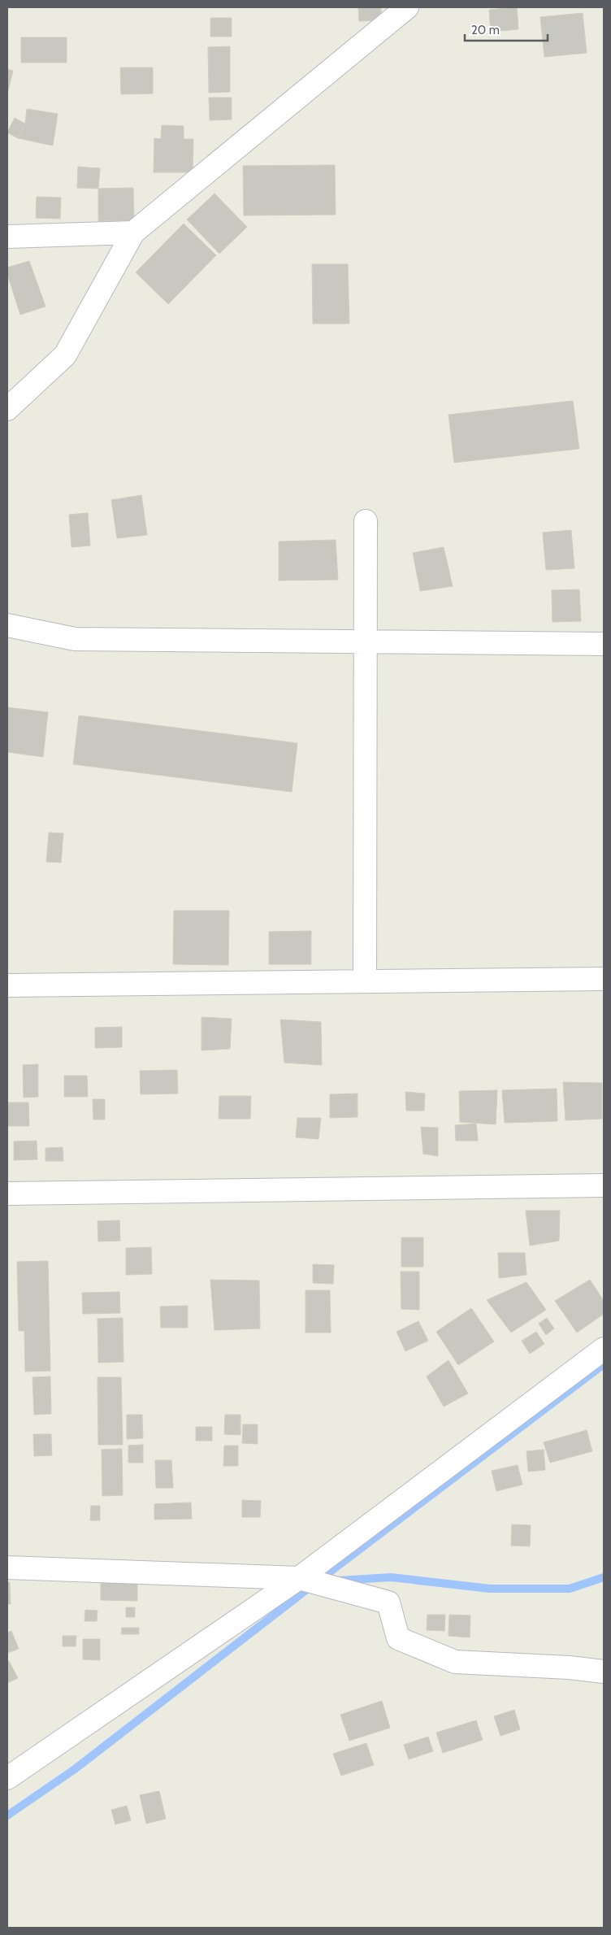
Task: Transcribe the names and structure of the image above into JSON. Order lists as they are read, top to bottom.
{
  "scale_bar": "20 m"
}
